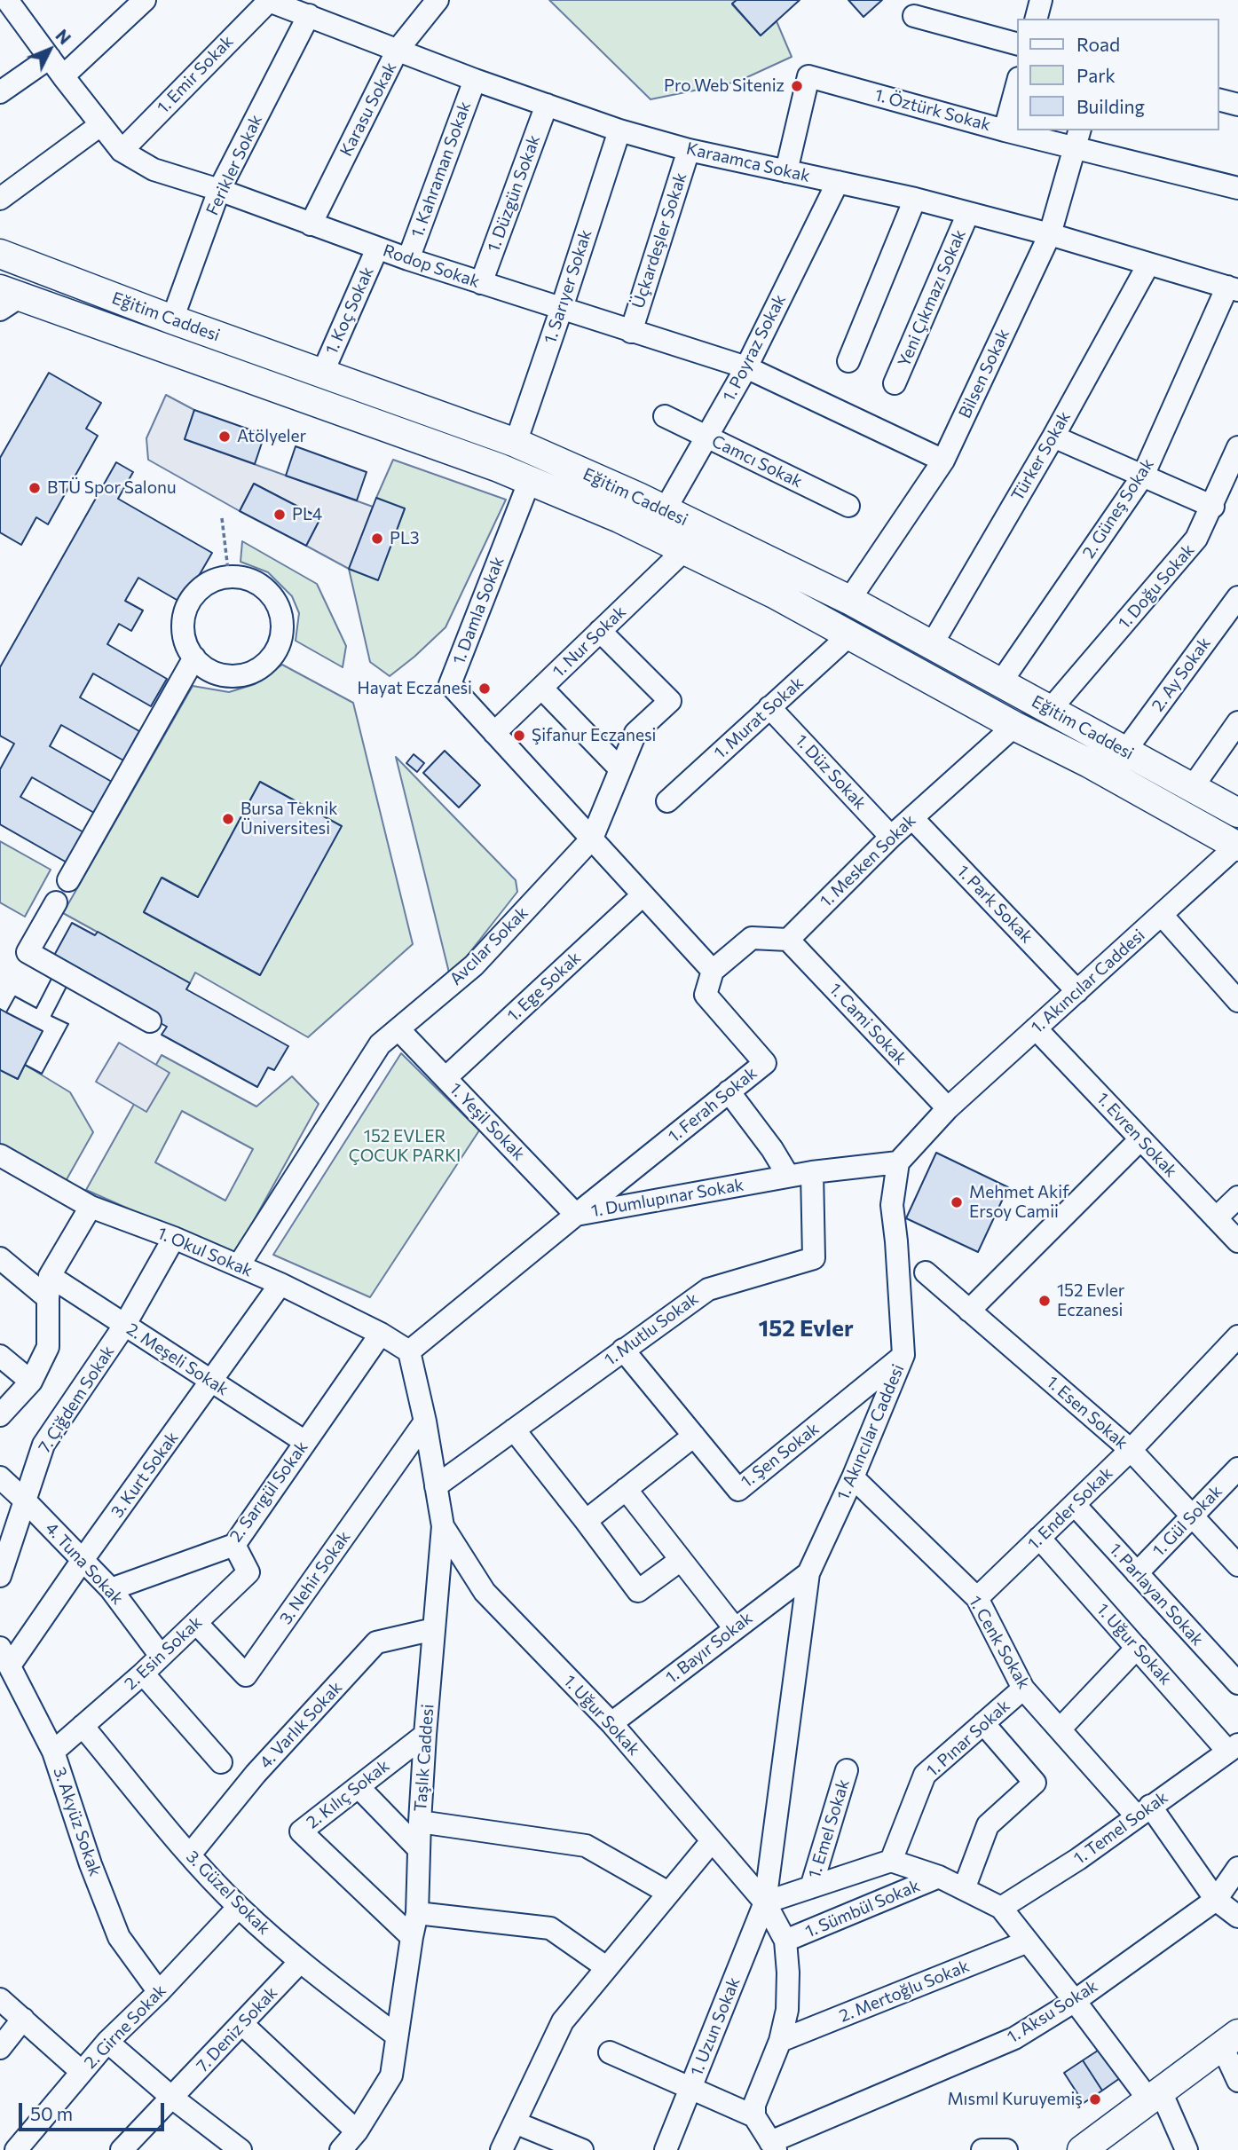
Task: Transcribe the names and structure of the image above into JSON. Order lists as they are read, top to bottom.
{
  "streets": {
    "main road": ["Eğitim Caddesi"],
    "street": [
      "1. Emir Sokak",
      "Karasu Sokak",
      "1. Öztürk Sokak",
      "Karaamca Sokak",
      "Ferikler Sokak",
      "1. Kahraman Sokak",
      "1. Düzgün Sokak",
      "Üçkardeşler Sokak",
      "Rodop Sokak",
      "1. Sarıyer Sokak",
      "Yeni Çıkmazı Sokak",
      "1. Koç Sokak",
      "1. Poyraz Sokak",
      "Bilsen Sokak",
      "Türker Sokak",
      "Camcı Sokak",
      "2. Güneş Sokak",
      "1. Doğu Sokak",
      "1. Damla Sokak",
      "1. Nur Sokak",
      "2. Ay Sokak",
      "1. Murat Sokak",
      "1. Düz Sokak",
      "1. Mesken Sokak",
      "1. Park Sokak",
      "Avcılar Sokak",
      "1. Akıncılar Caddesi",
      "1. Ege Sokak",
      "1. Cami Sokak",
      "1. Ferah Sokak",
      "1. Yeşil Sokak",
      "1. Evren Sokak",
      "1. Dumlupınar Sokak",
      "1. Okul Sokak",
      "1. Mutlu Sokak",
      "2. Meşeli Sokak",
      "7. Çiğdem Sokak",
      "1. Esen Sokak",
      "1. Şen Sokak",
      "3. Kurt Sokak",
      "2. Sarıgül Sokak",
      "1. Ender Sokak",
      "1. Gül Sokak",
      "4. Tuna Sokak",
      "3. Nehir Sokak",
      "1. Parlayan Sokak",
      "1. Cenk Sokak",
      "1. Uğur Sokak",
      "1. Bayır Sokak",
      "2. Esin Sokak",
      "4. Varlık Sokak",
      "1. Pınar Sokak",
      "Taşlık Caddesi",
      "2. Kılıç Sokak",
      "3. Akyüz Sokak",
      "1. Temel Sokak",
      "1. Emel Sokak",
      "3. Güzel Sokak",
      "1. Sümbül Sokak",
      "2. Mertoğlu Sokak",
      "1. Aksu Sokak",
      "2. Girne Sokak",
      "1. Uzun Sokak",
      "7. Deniz Sokak"
    ]
  },
  "crossings": [
    ["1. Emir Sokak", "Karaamca Sokak"],
    ["1. Emir Sokak", "Rodop Sokak"],
    ["Karasu Sokak", "Karaamca Sokak"],
    ["Karasu Sokak", "Rodop Sokak"],
    ["1. Öztürk Sokak", "Karaamca Sokak"],
    ["1. Öztürk Sokak", "Bilsen Sokak"],
    ["Karaamca Sokak", "Ferikler Sokak"],
    ["Karaamca Sokak", "1. Kahraman Sokak"],
    ["Karaamca Sokak", "1. Düzgün Sokak"],
    ["Karaamca Sokak", "Üçkardeşler Sokak"],
    ["Karaamca Sokak", "1. Sarıyer Sokak"],
    ["Karaamca Sokak", "Yeni Çıkmazı Sokak"],
    ["Karaamca Sokak", "1. Poyraz Sokak"],
    ["Karaamca Sokak", "Bilsen Sokak"],
    ["Karaamca Sokak", "Türker Sokak"],
    ["Karaamca Sokak", "2. Güneş Sokak"],
    ["Ferikler Sokak", "Rodop Sokak"],
    ["Ferikler Sokak", "Eğitim Caddesi"],
    ["1. Kahraman Sokak", "Rodop Sokak"],
    ["1. Düzgün Sokak", "Rodop Sokak"],
    ["Üçkardeşler Sokak", "Rodop Sokak"],
    ["Rodop Sokak", "1. Sarıyer Sokak"],
    ["Rodop Sokak", "1. Koç Sokak"],
    ["Rodop Sokak", "1. Poyraz Sokak"],
    ["Rodop Sokak", "Bilsen Sokak"],
    ["1. Sarıyer Sokak", "Eğitim Caddesi"],
    ["1. Koç Sokak", "Eğitim Caddesi"],
    ["Eğitim Caddesi", "1. Poyraz Sokak"],
    ["Eğitim Caddesi", "Bilsen Sokak"],
    ["Eğitim Caddesi", "Türker Sokak"],
    ["Eğitim Caddesi", "2. Güneş Sokak"],
    ["Eğitim Caddesi", "1. Doğu Sokak"],
    ["Eğitim Caddesi", "1. Damla Sokak"],
    ["Eğitim Caddesi", "1. Nur Sokak"],
    ["Eğitim Caddesi", "2. Ay Sokak"],
    ["Eğitim Caddesi", "1. Murat Sokak"],
    ["Eğitim Caddesi", "1. Mesken Sokak"],
    ["Eğitim Caddesi", "1. Akıncılar Caddesi"],
    ["1. Poyraz Sokak", "Camcı Sokak"],
    ["1. Damla Sokak", "1. Nur Sokak"],
    ["1. Damla Sokak", "Avcılar Sokak"],
    ["1. Nur Sokak", "Avcılar Sokak"],
    ["1. Murat Sokak", "1. Düz Sokak"],
    ["1. Düz Sokak", "1. Mesken Sokak"],
    ["1. Mesken Sokak", "1. Park Sokak"],
    ["1. Mesken Sokak", "1. Cami Sokak"],
    ["1. Park Sokak", "1. Akıncılar Caddesi"],
    ["Avcılar Sokak", "1. Yeşil Sokak"],
    ["Avcılar Sokak", "1. Okul Sokak"],
    ["1. Akıncılar Caddesi", "1. Cami Sokak"],
    ["1. Akıncılar Caddesi", "1. Evren Sokak"],
    ["1. Akıncılar Caddesi", "1. Dumlupınar Sokak"],
    ["1. Akıncılar Caddesi", "1. Şen Sokak"],
    ["1. Akıncılar Caddesi", "1. Cenk Sokak"],
    ["1. Akıncılar Caddesi", "1. Uğur Sokak"],
    ["1. Akıncılar Caddesi", "1. Bayır Sokak"],
    ["1. Akıncılar Caddesi", "1. Uzun Sokak"],
    ["1. Ege Sokak", "1. Yeşil Sokak"],
    ["1. Ferah Sokak", "1. Yeşil Sokak"],
    ["1. Ferah Sokak", "1. Dumlupınar Sokak"],
    ["1. Yeşil Sokak", "1. Dumlupınar Sokak"],
    ["1. Dumlupınar Sokak", "1. Okul Sokak"],
    ["1. Dumlupınar Sokak", "1. Mutlu Sokak"],
    ["1. Dumlupınar Sokak", "Taşlık Caddesi"],
    ["1. Okul Sokak", "7. Çiğdem Sokak"],
    ["1. Okul Sokak", "3. Kurt Sokak"],
    ["1. Okul Sokak", "2. Sarıgül Sokak"],
    ["1. Okul Sokak", "Taşlık Caddesi"],
    ["1. Mutlu Sokak", "1. Şen Sokak"],
    ["1. Mutlu Sokak", "Taşlık Caddesi"],
    ["2. Meşeli Sokak", "7. Çiğdem Sokak"],
    ["2. Meşeli Sokak", "3. Kurt Sokak"],
    ["2. Meşeli Sokak", "2. Sarıgül Sokak"],
    ["7. Çiğdem Sokak", "4. Tuna Sokak"],
    ["1. Esen Sokak", "1. Ender Sokak"],
    ["1. Esen Sokak", "1. Gül Sokak"],
    ["3. Kurt Sokak", "4. Tuna Sokak"],
    ["3. Kurt Sokak", "3. Akyüz Sokak"],
    ["2. Sarıgül Sokak", "4. Tuna Sokak"],
    ["2. Sarıgül Sokak", "2. Esin Sokak"],
    ["1. Ender Sokak", "1. Parlayan Sokak"],
    ["1. Ender Sokak", "1. Cenk Sokak"],
    ["1. Ender Sokak", "1. Uğur Sokak"],
    ["1. Gül Sokak", "1. Parlayan Sokak"],
    ["4. Tuna Sokak", "2. Esin Sokak"],
    ["3. Nehir Sokak", "2. Esin Sokak"],
    ["3. Nehir Sokak", "Taşlık Caddesi"],
    ["1. Cenk Sokak", "1. Pınar Sokak"],
    ["1. Cenk Sokak", "1. Temel Sokak"],
    ["1. Cenk Sokak", "1. Aksu Sokak"],
    ["1. Uğur Sokak", "1. Bayır Sokak"],
    ["1. Uğur Sokak", "Taşlık Caddesi"],
    ["1. Uğur Sokak", "1. Temel Sokak"],
    ["1. Uğur Sokak", "1. Uzun Sokak"],
    ["2. Esin Sokak", "3. Akyüz Sokak"],
    ["2. Esin Sokak", "3. Güzel Sokak"],
    ["4. Varlık Sokak", "Taşlık Caddesi"],
    ["4. Varlık Sokak", "3. Güzel Sokak"],
    ["Taşlık Caddesi", "2. Kılıç Sokak"],
    ["Taşlık Caddesi", "3. Güzel Sokak"],
    ["3. Akyüz Sokak", "2. Girne Sokak"],
    ["3. Güzel Sokak", "2. Girne Sokak"],
    ["3. Güzel Sokak", "7. Deniz Sokak"]
  ],
  "districts": ["152 Evler"],
  "parks": ["152 EVLER ÇOCUK PARKI"],
  "places": [
    "Pro Web Siteniz",
    "Atölyeler",
    "BTÜ Spor Salonu",
    "PL4",
    "PL3",
    "Hayat Eczanesi",
    "Şifanur Eczanesi",
    "Bursa Teknik Üniversitesi",
    "Mehmet Akif Ersoy Camii",
    "152 Evler Eczanesi",
    "Mısmıl Kuruyemiş"
  ],
  "legend": ["Road", "Park", "Building"],
  "scale_bar": "50 m",
  "north": "top right"
}
